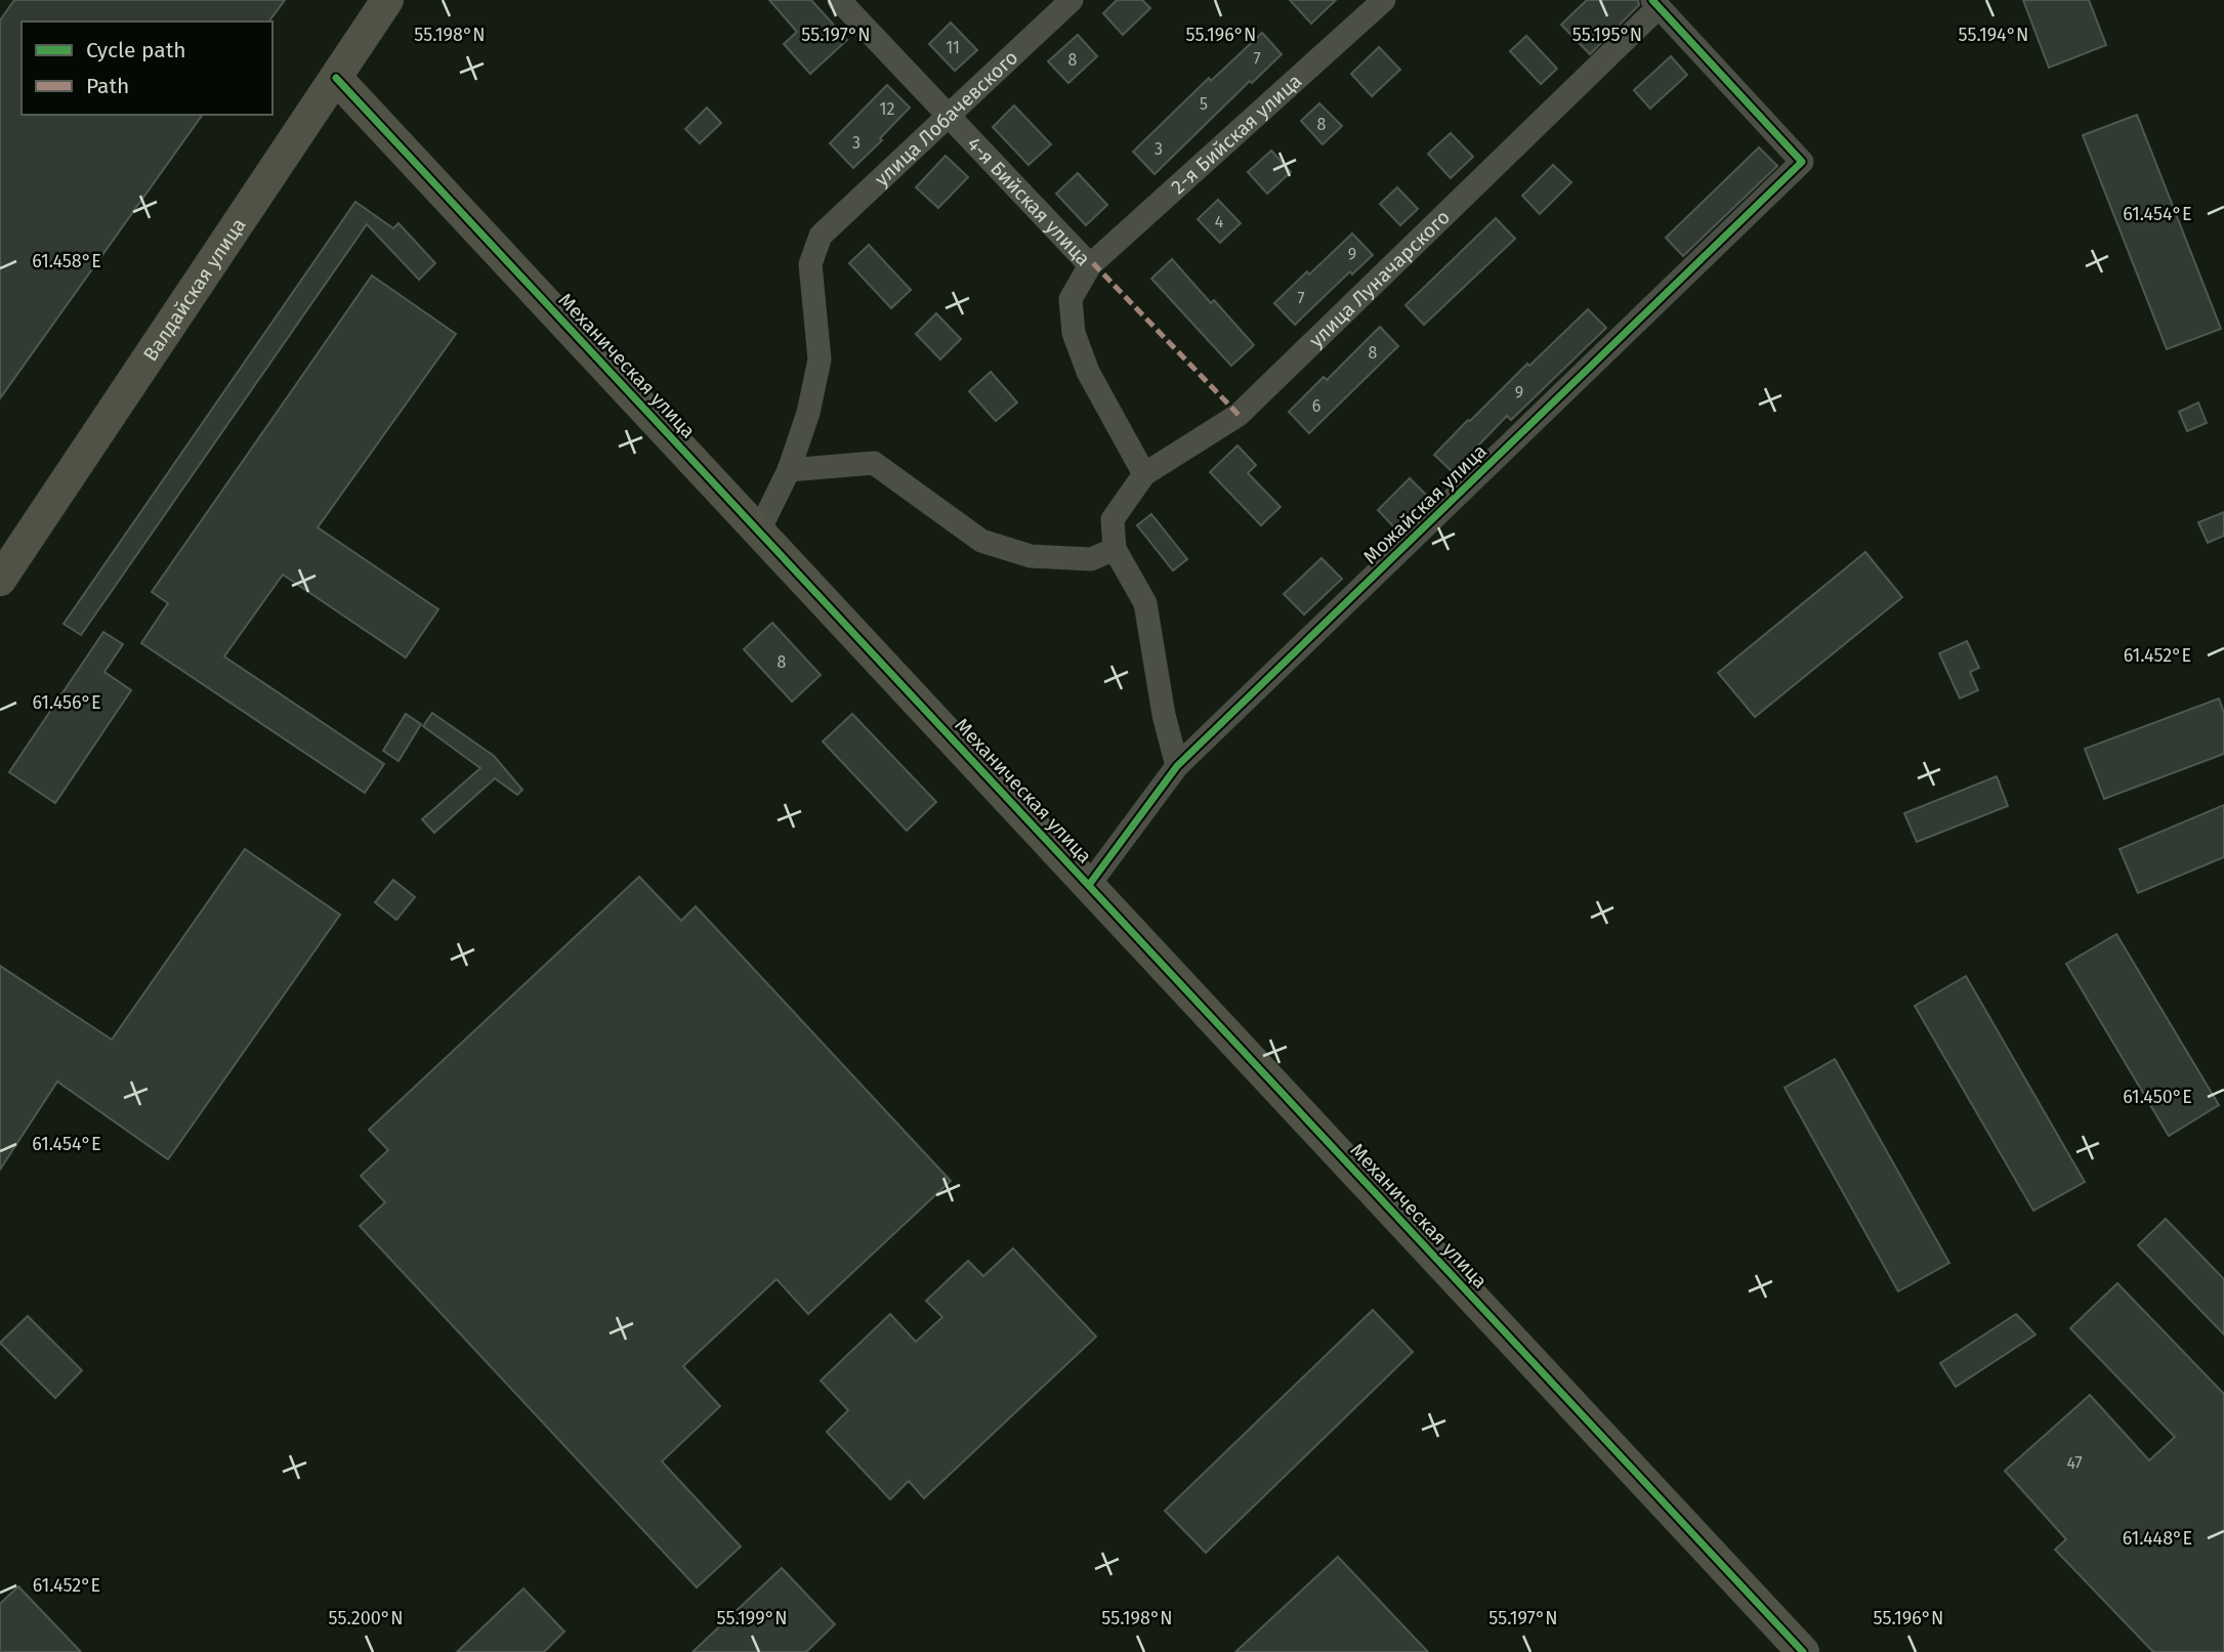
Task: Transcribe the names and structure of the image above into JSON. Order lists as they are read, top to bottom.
{
  "streets": {
    "street": [
      "улица Лобачевского",
      "2-я Бийская улица",
      "4-я Бийская улица",
      "улица Луначарского",
      "Валдайская улица",
      "Механическая улица",
      "Можайская улица"
    ]
  },
  "crossings": [
    ["улица Лобачевского", "4-я Бийская улица"],
    ["2-я Бийская улица", "4-я Бийская улица"],
    ["4-я Бийская улица", "улица Луначарского"],
    ["улица Луначарского", "Можайская улица"],
    ["Валдайская улица", "Механическая улица"],
    ["Механическая улица", "Можайская улица"]
  ],
  "house_numbers": [
    "11",
    "7",
    "8",
    "5",
    "12",
    "8",
    "3",
    "3",
    "4",
    "9",
    "7",
    "8",
    "9",
    "6",
    "8",
    "47"
  ],
  "legend": ["Cycle path", "Path"],
  "coordinates": [
    "55.198°N",
    "55.197°N",
    "55.196°N",
    "55.195°N",
    "55.194°N",
    "61.454°E",
    "61.458°E",
    "61.452°E",
    "61.456°E",
    "61.450°E",
    "61.448°E",
    "55.200°N",
    "55.199°N"
  ]
}
